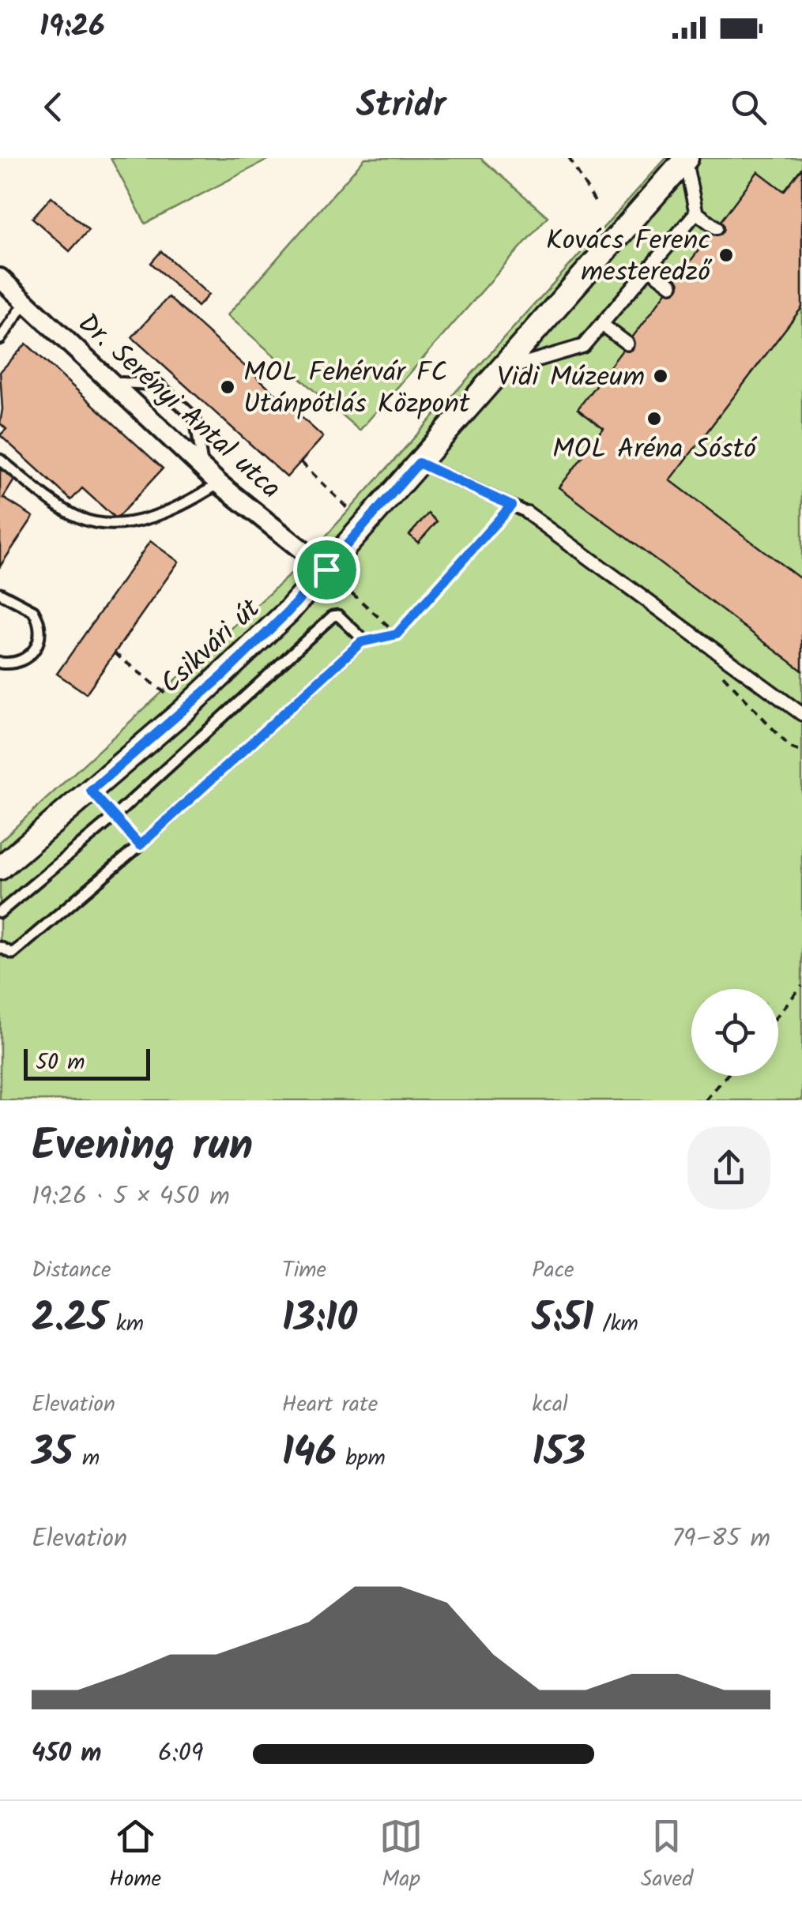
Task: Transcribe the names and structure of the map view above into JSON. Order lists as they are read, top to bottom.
{
  "streets": {
    "street": ["Dr. Serényi Antal utca", "Csikvári út"]
  },
  "crossings": [
    ["Dr. Serényi Antal utca", "Csikvári út"]
  ],
  "places": [
    "Kovács Ferenc mesteredző",
    "Vidi Múzeum",
    "MOL Fehérvár FC Utánpótlás Központ",
    "MOL Aréna Sóstó"
  ],
  "scale_bar": "50 m",
  "page": {
    "status": "19:26",
    "header": "Stridr",
    "scale": "50 m",
    "heading": ["Evening run", "19:26 · 5 × 450 m"],
    "stats": [
      ["Distance", "2.25 km"],
      ["Time", "13:10"],
      ["Pace", "5:51 /km"],
      ["Elevation", "35 m"],
      ["Heart rate", "146 bpm"],
      ["kcal", "153"]
    ],
    "chart": ["Elevation", "79–85 m"],
    "list": [
      {
        "name": "450 m",
        "note": "6:09"
      }
    ],
    "tabs": ["Home", "Map", "Saved"]
  }
}
